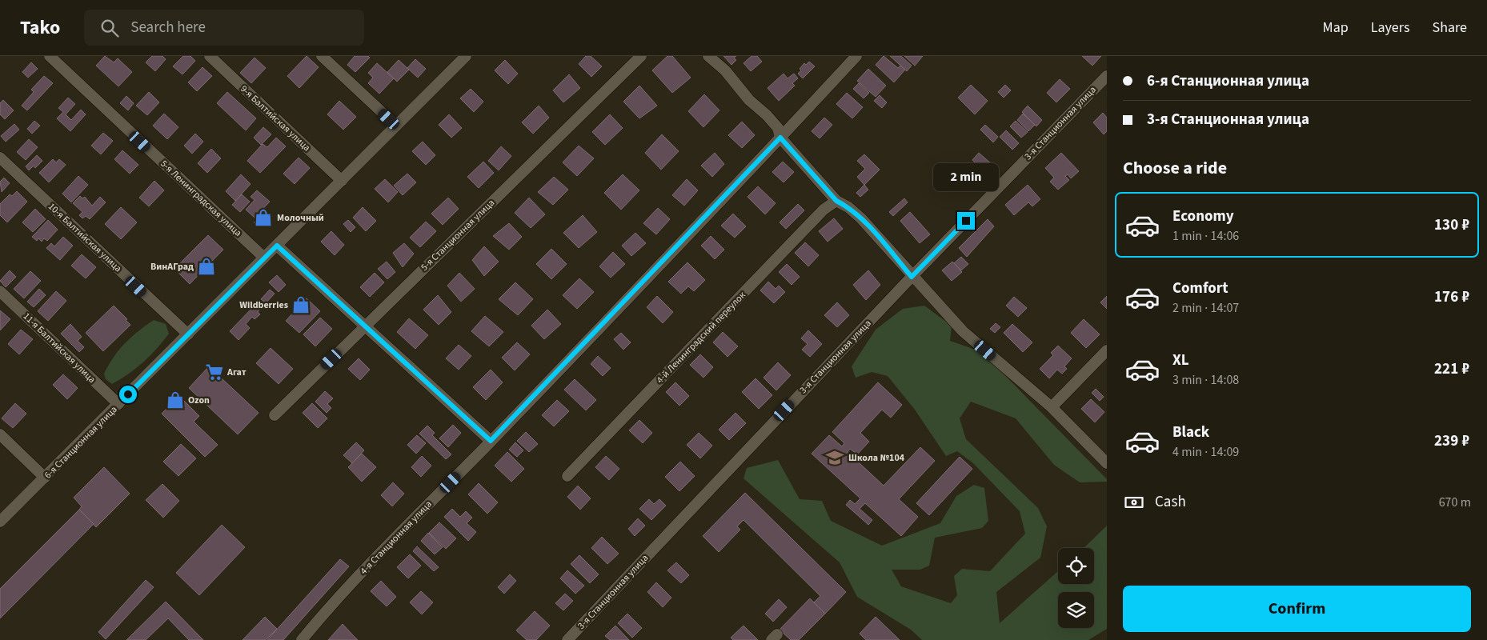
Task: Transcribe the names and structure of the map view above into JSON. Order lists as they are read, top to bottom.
{
  "streets": {
    "street": [
      "9-я Балтийская улица",
      "3-я Станционная улица",
      "5-я Ленинградская улица",
      "5-я Станционная улица",
      "10-я Балтийская улица",
      "4-й Ленинградский переулок",
      "11-я Балтийская улица",
      "6-я Станционная улица",
      "4-я Станционная улица"
    ]
  },
  "crossings": [
    ["9-я Балтийская улица", "6-я Станционная улица"],
    ["5-я Ленинградская улица", "6-я Станционная улица"],
    ["10-я Балтийская улица", "6-я Станционная улица"],
    ["11-я Балтийская улица", "6-я Станционная улица"]
  ],
  "places": {
    "shop": [
      "Молочный",
      "ВинАГрад",
      "Wildberries",
      "Ozon"
    ],
    "supermarket": ["Агат"],
    "school or university": ["Школа №104"]
  },
  "page": {
    "header": "Tako",
    "search": "Search here",
    "nav": ["Map", "Layers", "Share"],
    "banner": ["6-я Станционная улица", "3-я Станционная улица"],
    "heading": "Choose a ride",
    "bubble": "2 min",
    "list": [
      {
        "name": "Economy",
        "note": "1 min · 14:06",
        "value": "130 ₽"
      },
      {
        "name": "Comfort",
        "note": "2 min · 14:07",
        "value": "176 ₽"
      },
      {
        "name": "XL",
        "note": "3 min · 14:08",
        "value": "221 ₽"
      },
      {
        "name": "Black",
        "note": "4 min · 14:09",
        "value": "239 ₽"
      }
    ],
    "pay": ["Cash", "670 m"],
    "buttons": "Confirm"
  }
}
